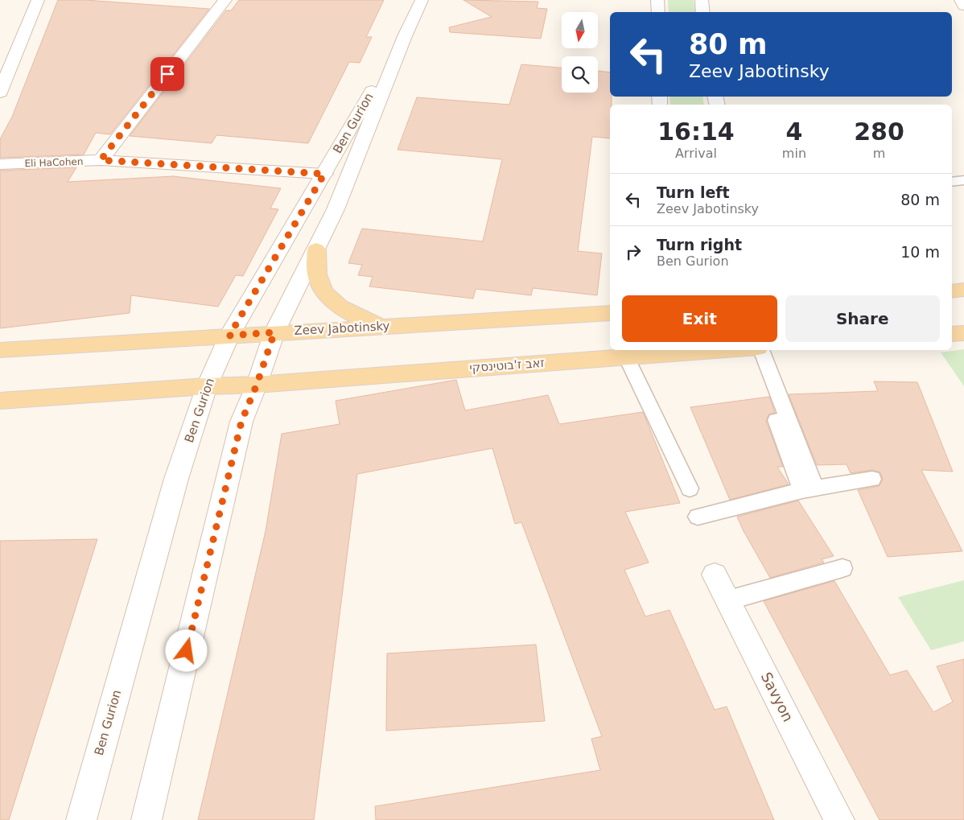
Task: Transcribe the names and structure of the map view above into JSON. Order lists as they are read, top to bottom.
{
  "streets": {
    "main road": [
      "Ben Gurion",
      "Eli HaCohen",
      "Zeev Jabotinsky",
      "זאב ז'בוטינסקי",
      "Savyon"
    ]
  },
  "crossings": [
    ["Ben Gurion", "Eli HaCohen"],
    ["Ben Gurion", "Zeev Jabotinsky"],
    ["Ben Gurion", "זאב ז'בוטינסקי"]
  ],
  "north": "bottom",
  "page": {
    "turn": ["80 m", "Zeev Jabotinsky"],
    "eta": [
      "16:14",
      "Arrival",
      "4",
      "min",
      "280",
      "m"
    ],
    "list": [
      {
        "name": "Turn left",
        "note": "Zeev Jabotinsky",
        "value": "80 m"
      },
      {
        "name": "Turn right",
        "note": "Ben Gurion",
        "value": "10 m"
      }
    ],
    "buttons": ["Exit", "Share"]
  }
}
